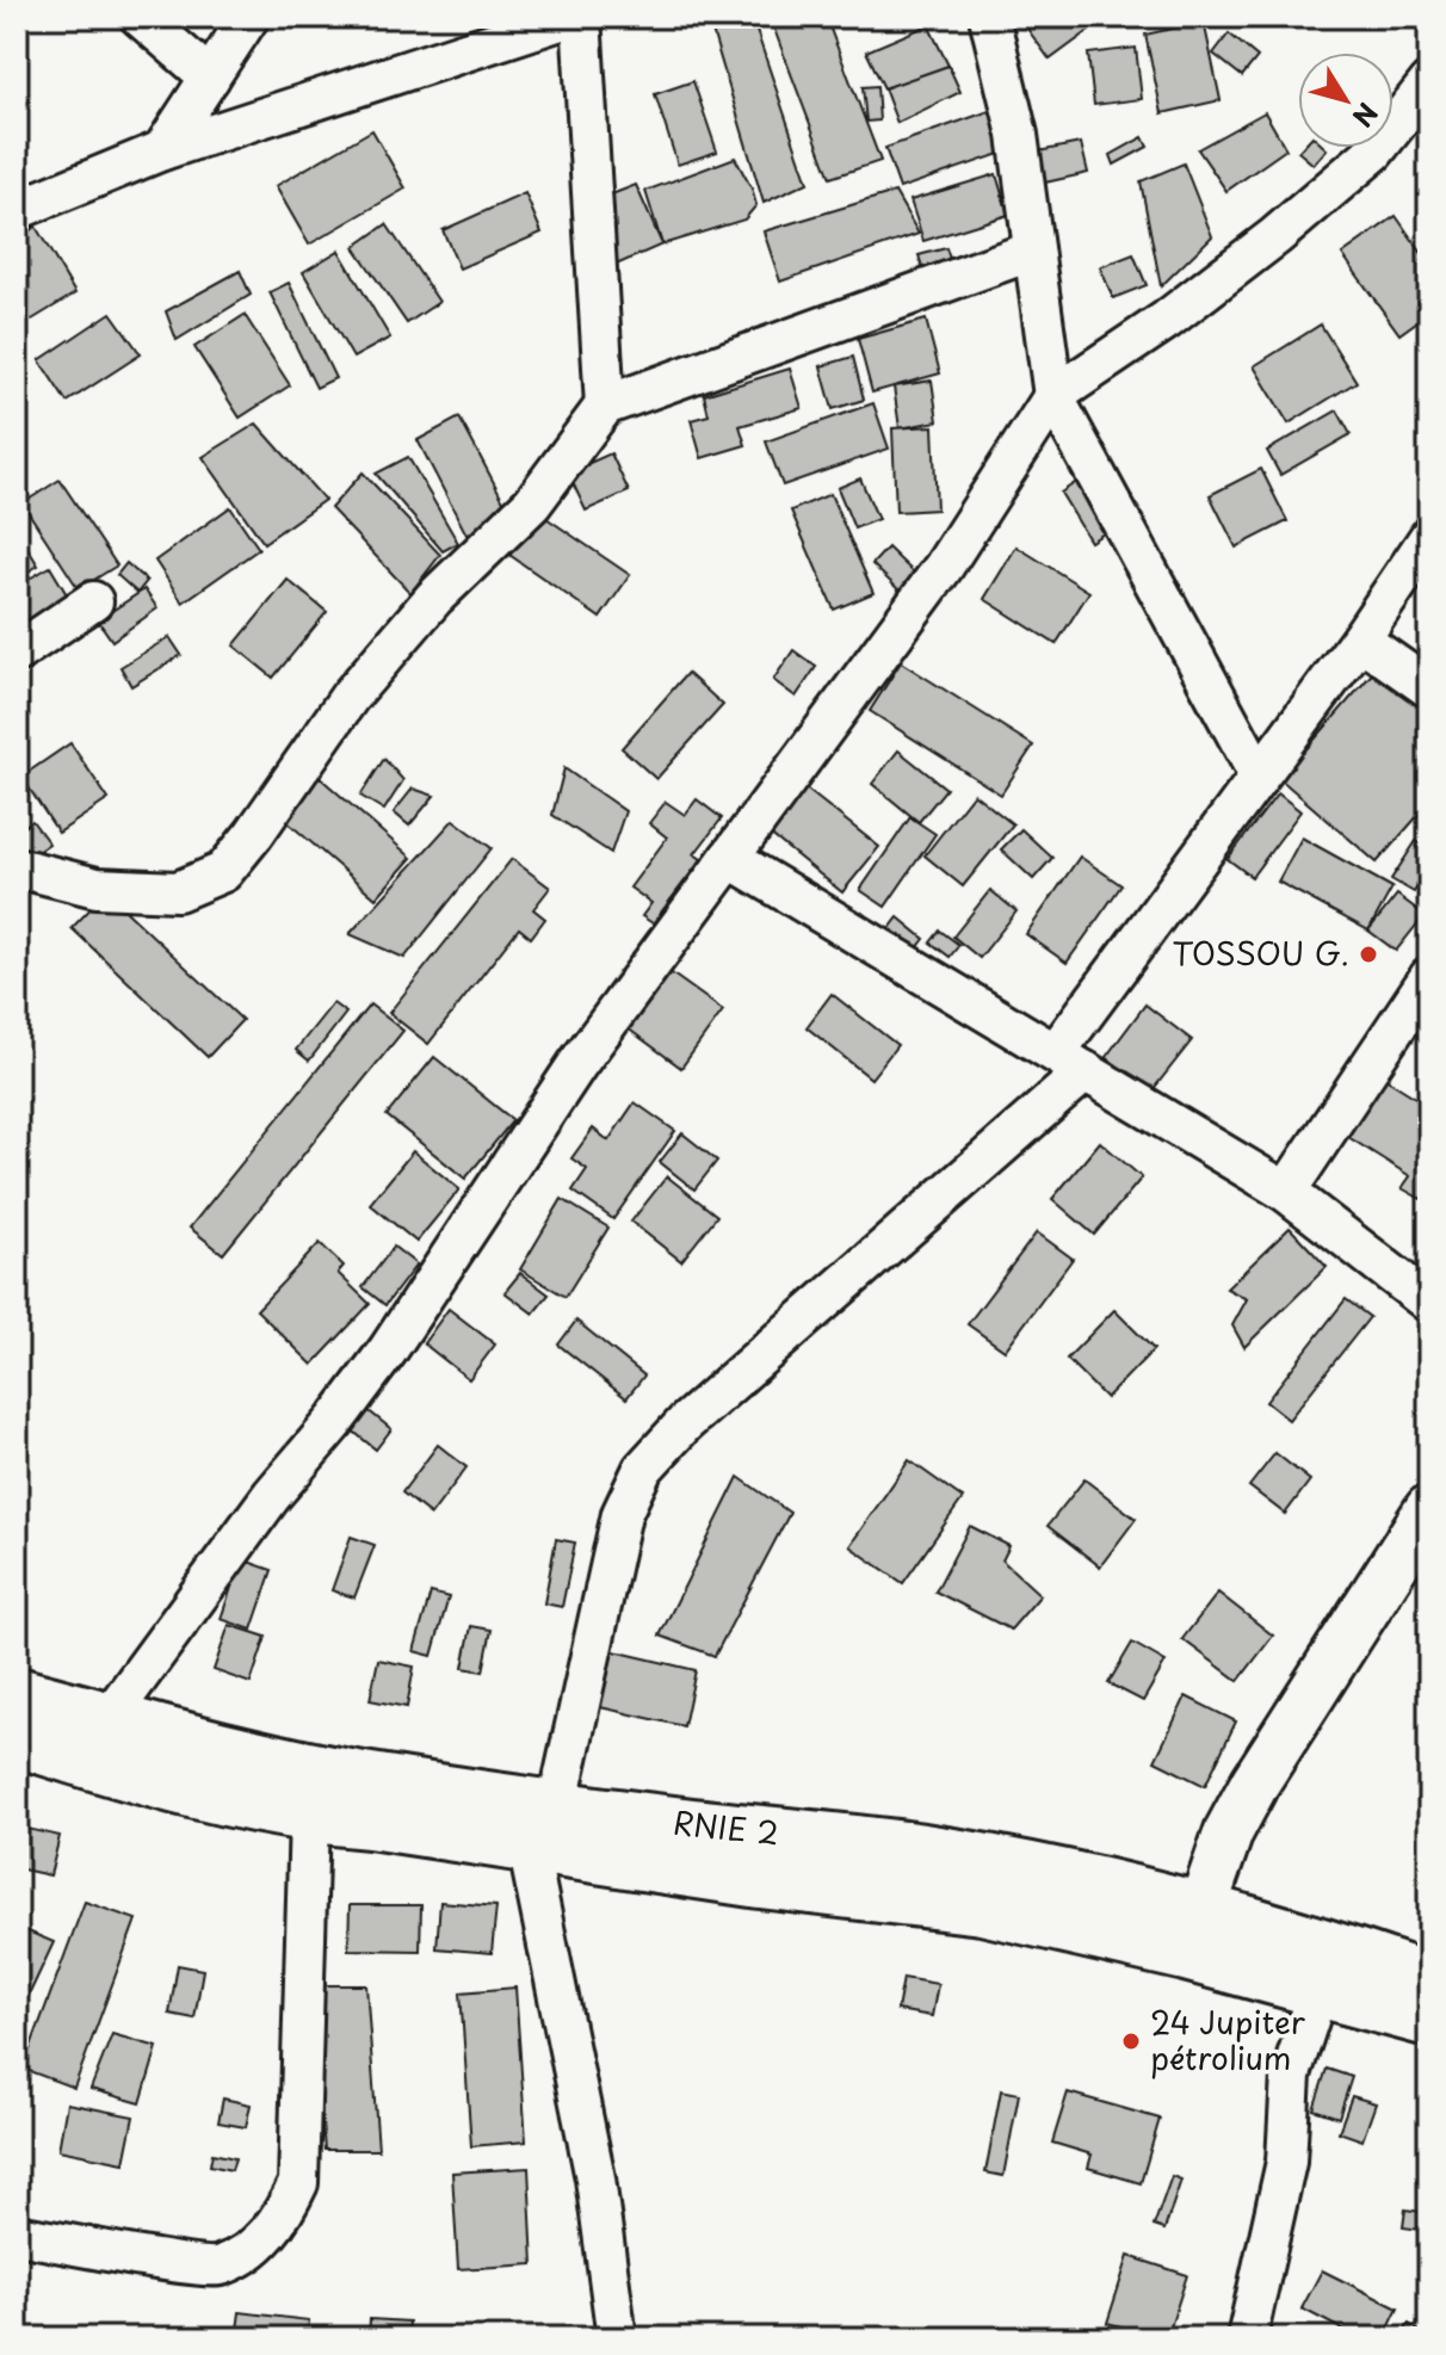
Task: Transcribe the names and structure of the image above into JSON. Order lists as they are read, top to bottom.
{
  "streets": {
    "highway": ["RNIE 2"]
  },
  "places": ["TOSSOU G.", "24 Jupiter pétrolium"],
  "north": "bottom right"
}
